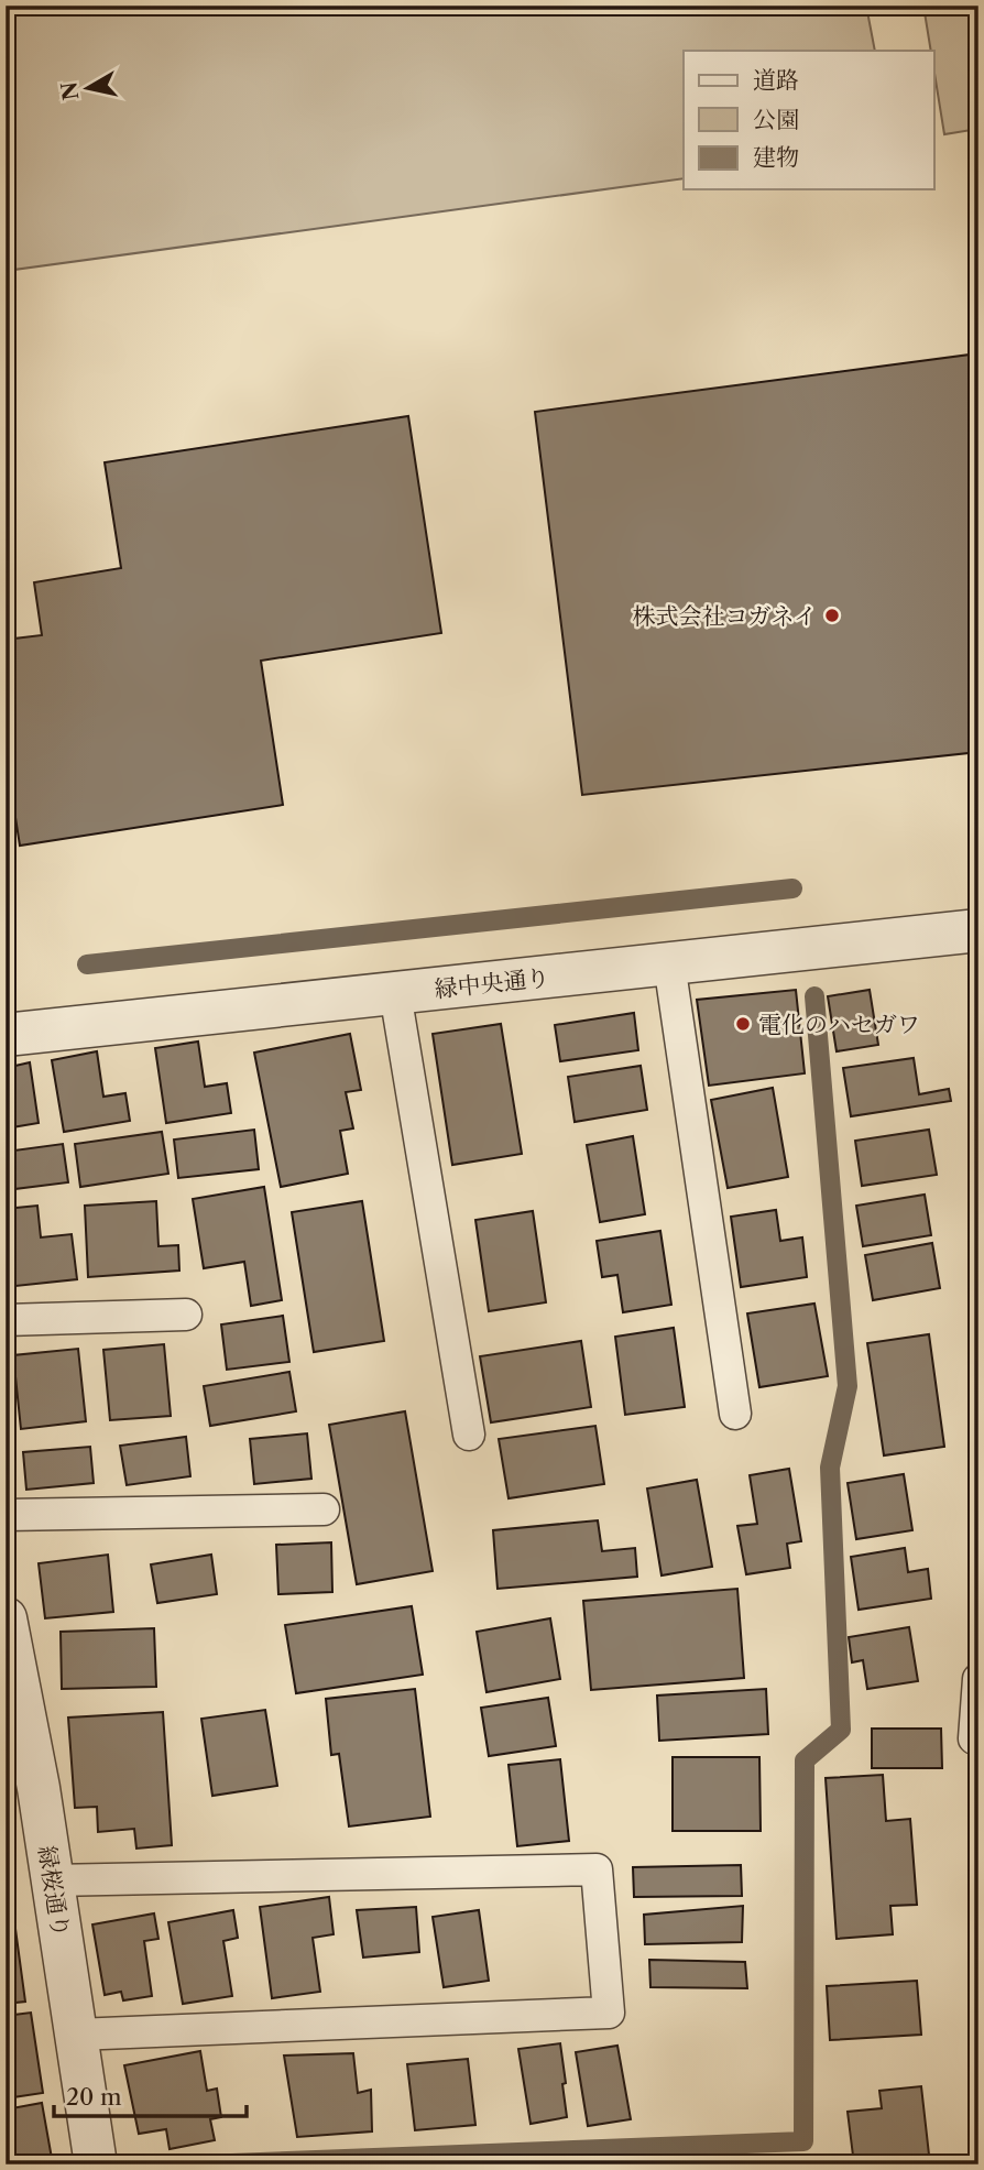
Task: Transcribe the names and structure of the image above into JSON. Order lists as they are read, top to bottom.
{
  "streets": {
    "street": ["緑中央通り", "緑桜通り"]
  },
  "places": ["株式会社コガネイ", "電化のハセガワ"],
  "legend": ["道路", "公園", "建物"],
  "scale_bar": "20 m",
  "north": "left"
}
